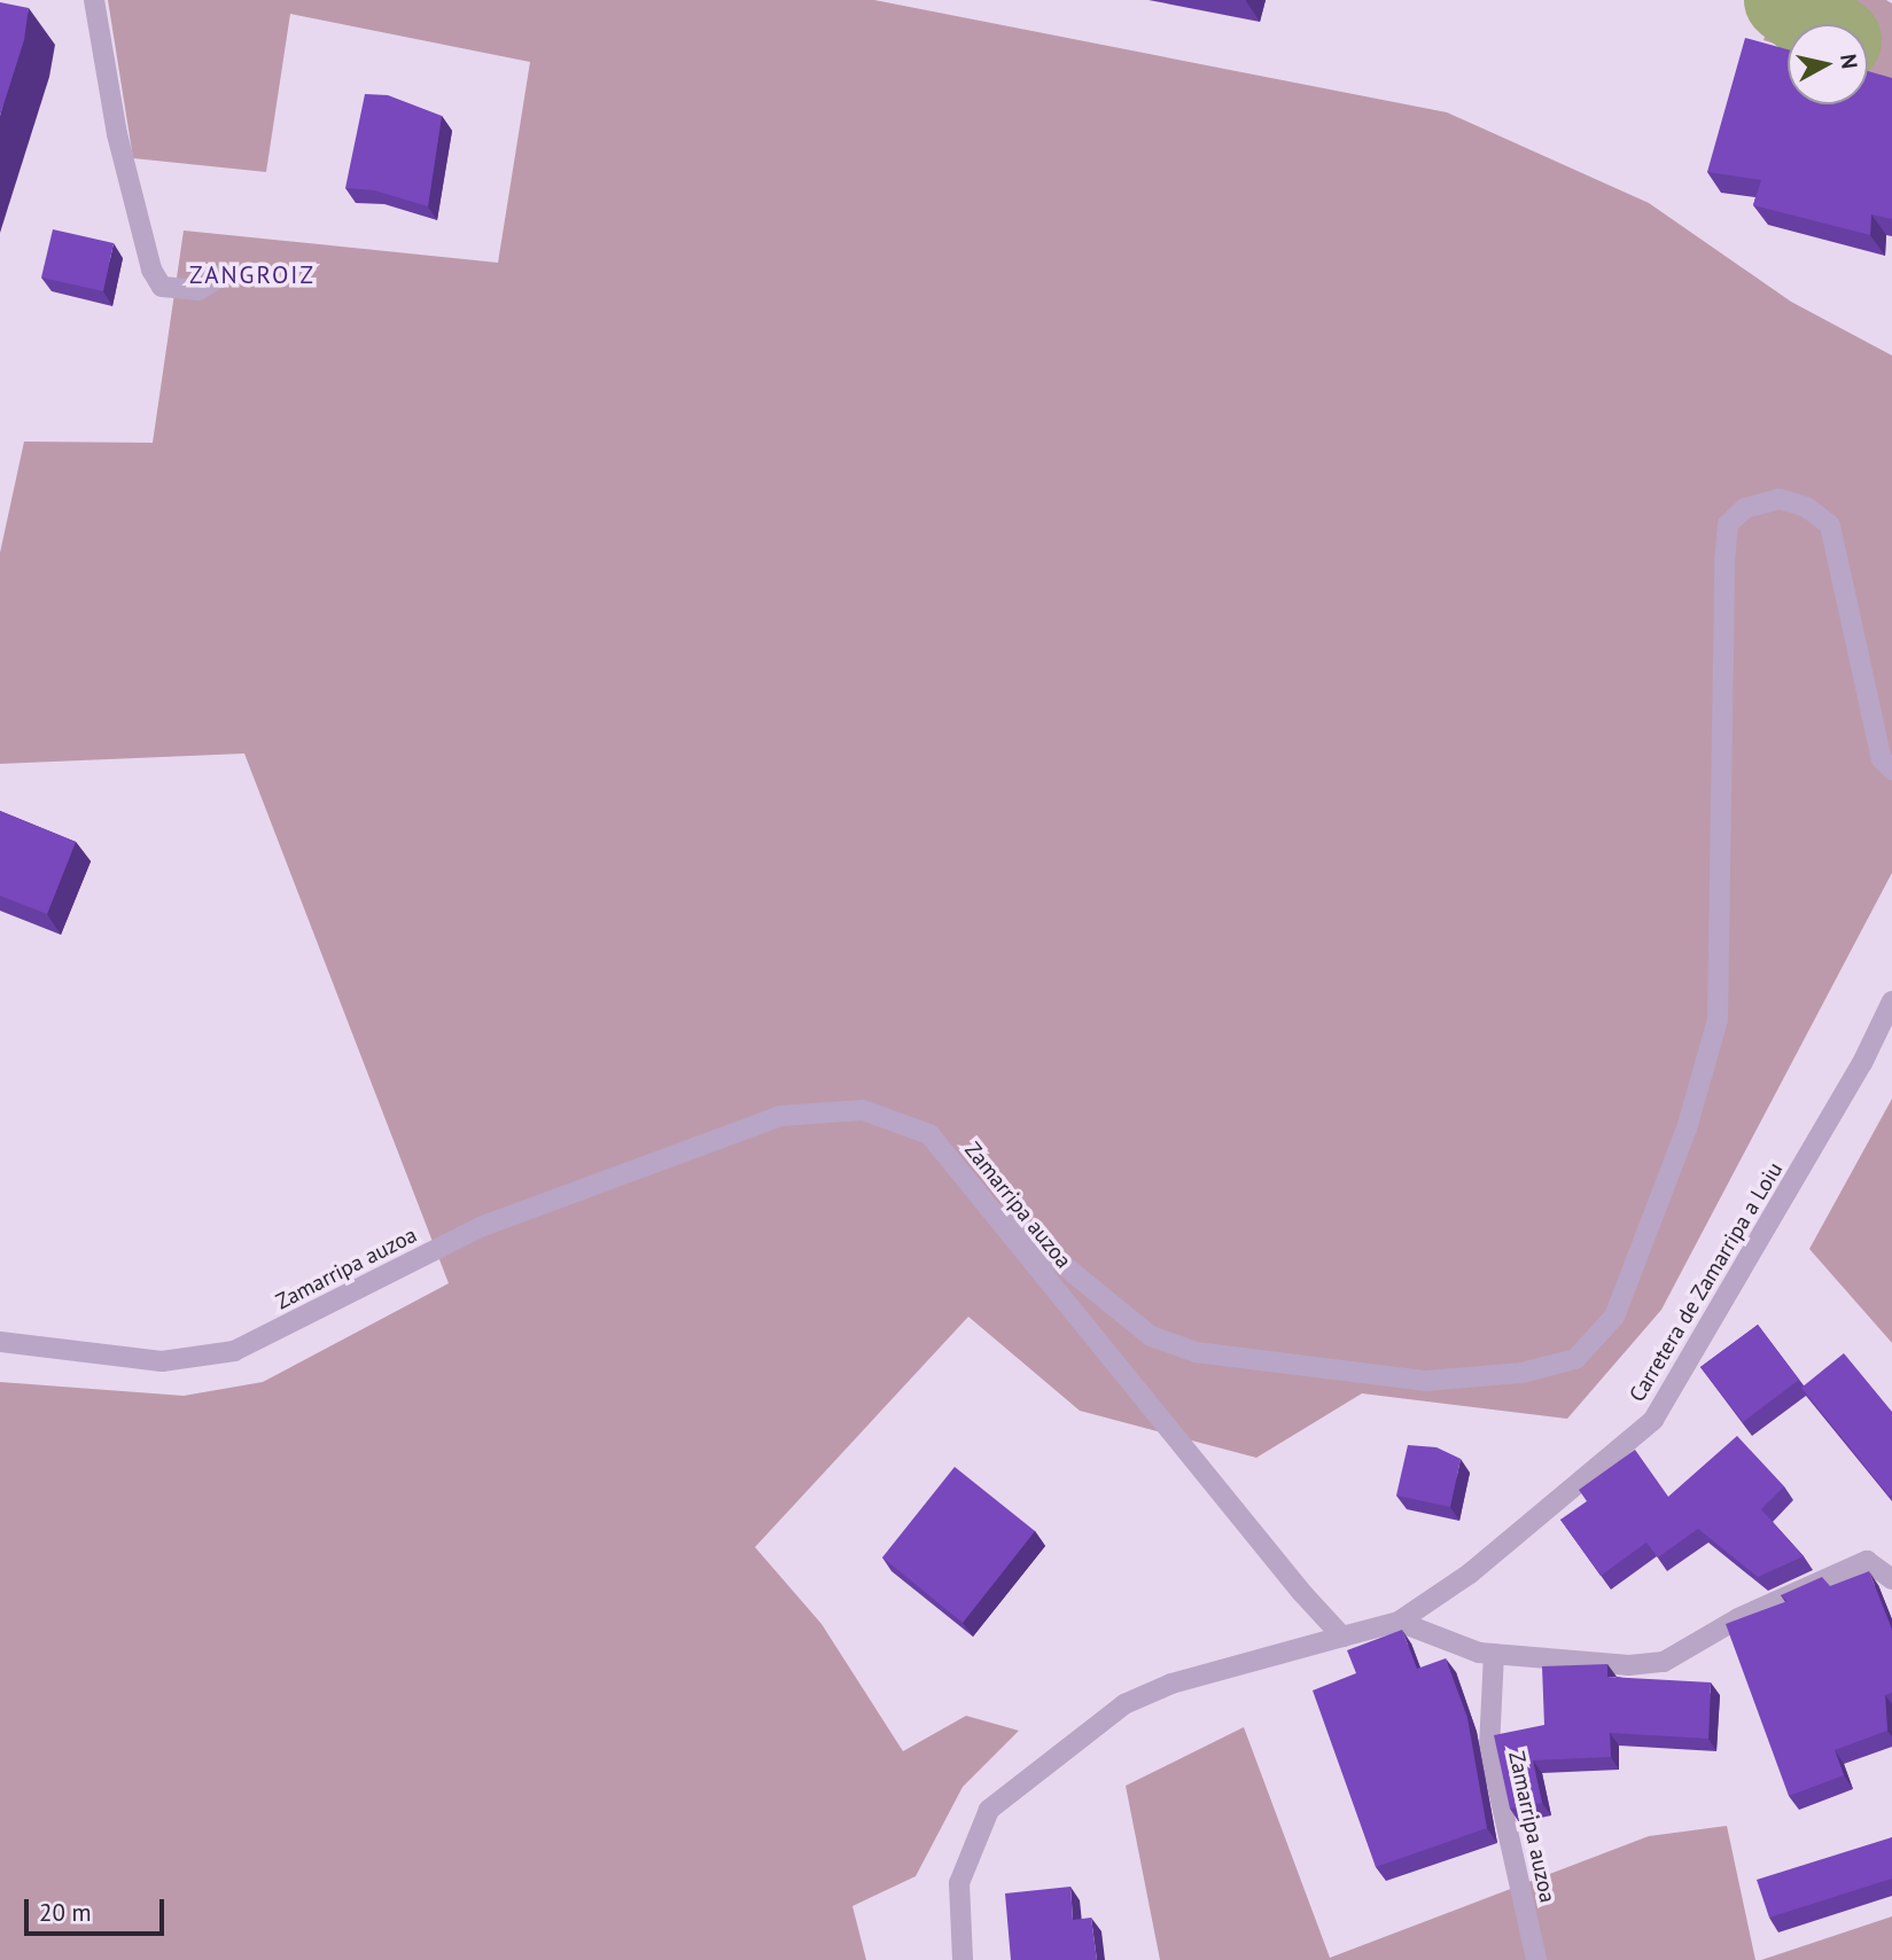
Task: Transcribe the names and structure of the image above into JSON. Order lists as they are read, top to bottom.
{
  "streets": {
    "street": ["Zamarripa auzoa", "Carretera de Zamarripa a Loiu"]
  },
  "crossings": [
    ["Zamarripa auzoa", "Carretera de Zamarripa a Loiu"]
  ],
  "districts": ["ZANGROIZ"],
  "scale_bar": "20 m",
  "north": "right"
}
